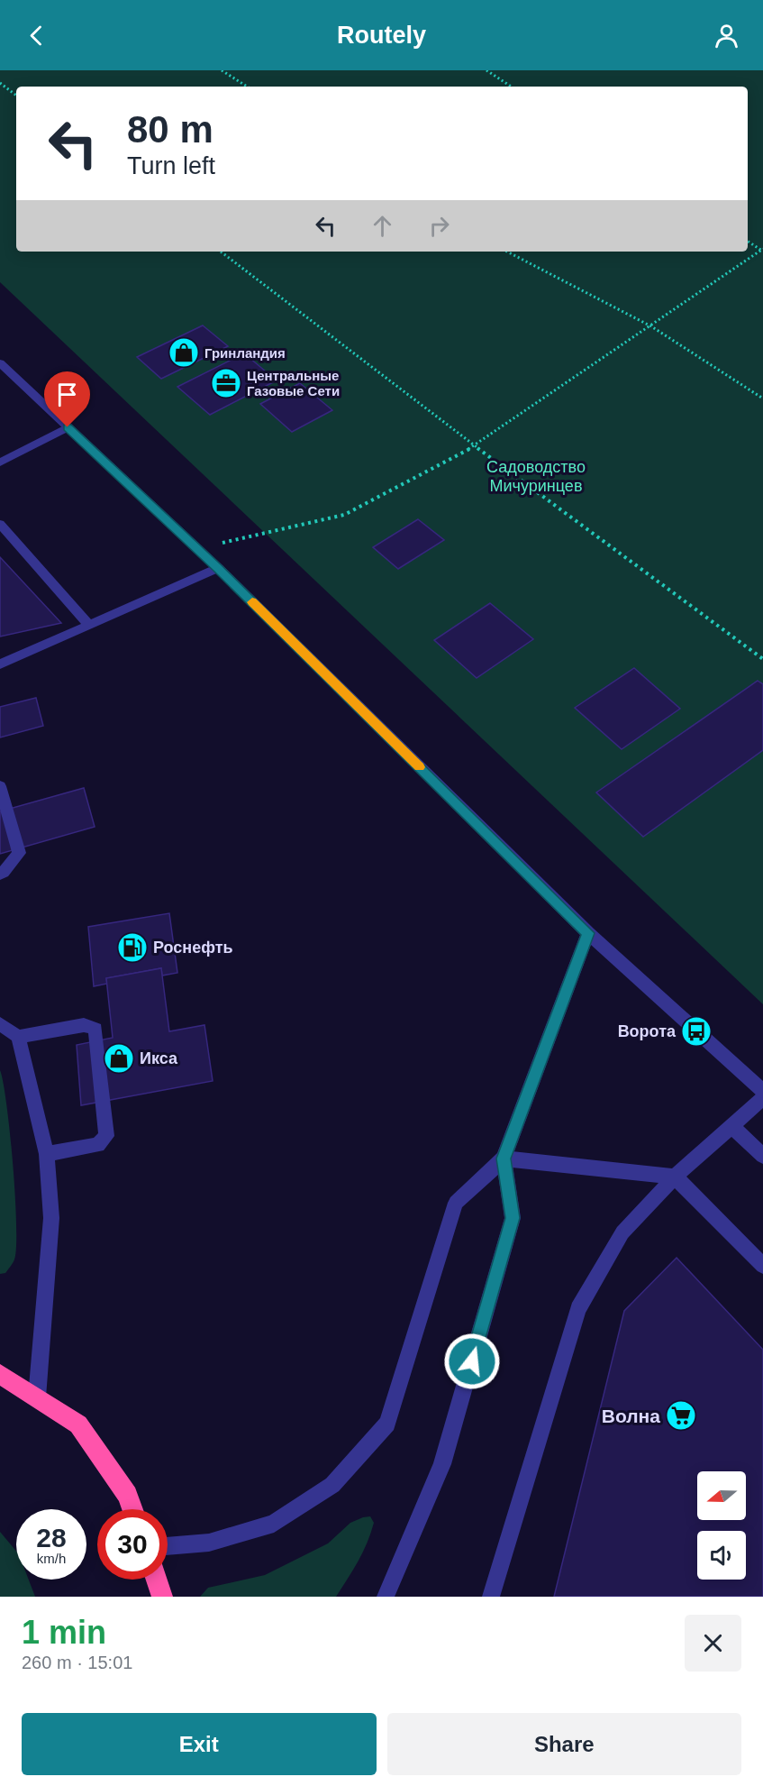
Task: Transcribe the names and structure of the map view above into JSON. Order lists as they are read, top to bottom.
{
  "parks": ["Садоводство Мичуринцев"],
  "places": {
    "shop": ["Гринландия", "Икса"],
    "office": ["Центральные Газовые Сети"],
    "fuel station": ["Роснефть"],
    "bus stop": ["Ворота"],
    "supermarket": ["Волна"]
  },
  "north": "left",
  "page": {
    "header": "Routely",
    "turn": ["80 m", "Turn left"],
    "speed": "28 km/h",
    "limit": "30",
    "heading": ["1 min", "260 m · 15:01"],
    "buttons": ["Exit", "Share"]
  }
}
